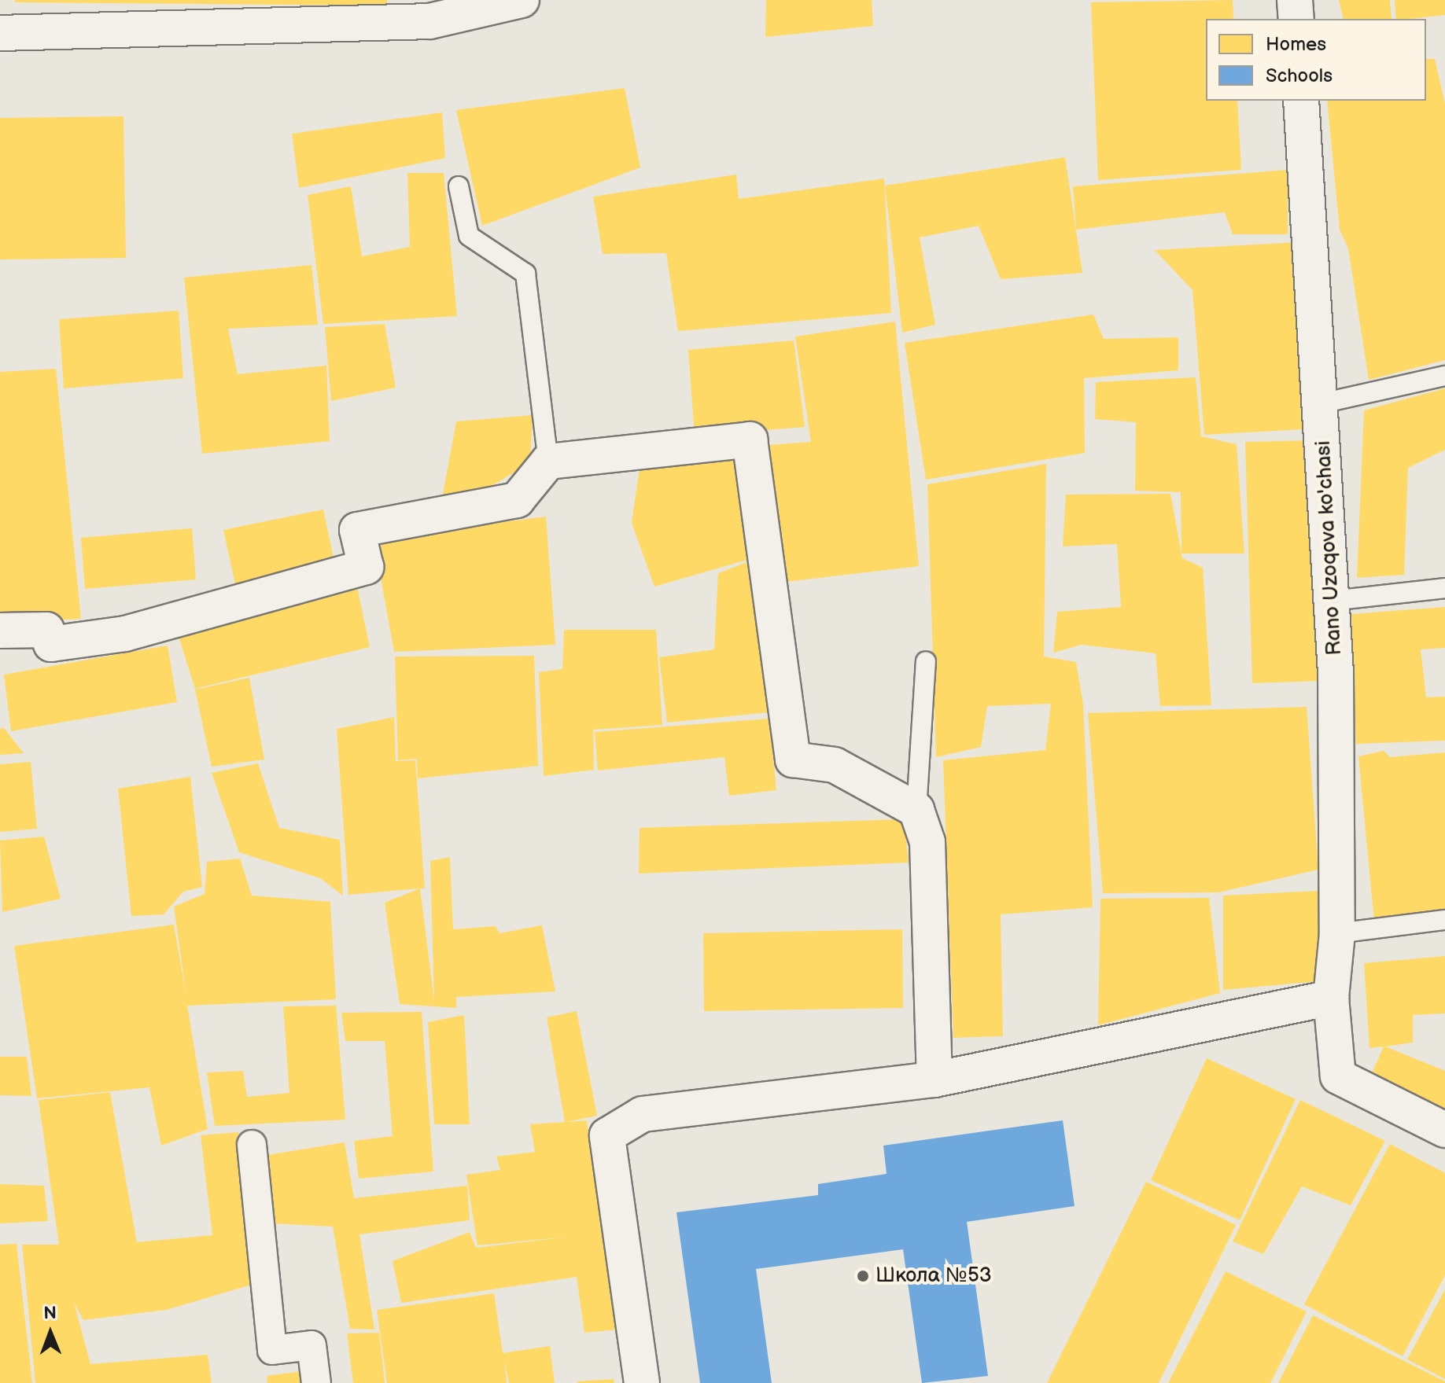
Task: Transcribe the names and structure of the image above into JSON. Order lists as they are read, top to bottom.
{
  "streets": {
    "street": ["Rano Uzoqova ko'chasi"]
  },
  "places": ["Школа №53"],
  "legend": ["Homes", "Schools"],
  "north": "top"
}
